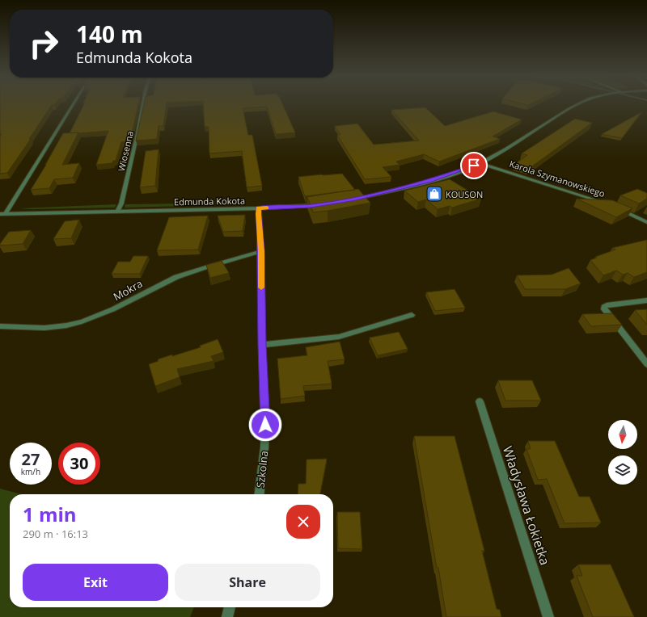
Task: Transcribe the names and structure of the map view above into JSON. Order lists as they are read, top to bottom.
{
  "streets": {
    "street": [
      "Wiosenna",
      "Karola Szymanowskiego",
      "Edmunda Kokota",
      "Mokra",
      "Szkolna",
      "Władysława Łokietka"
    ]
  },
  "crossings": [
    ["Wiosenna", "Edmunda Kokota"],
    ["Edmunda Kokota", "Szkolna"],
    ["Mokra", "Szkolna"]
  ],
  "places": {
    "shop": ["KOUSON"]
  },
  "north": "bottom",
  "page": {
    "turn": ["140 m", "Edmunda Kokota"],
    "speed": "27 km/h",
    "limit": "30",
    "heading": ["1 min", "290 m · 16:13"],
    "buttons": ["Exit", "Share"]
  }
}
